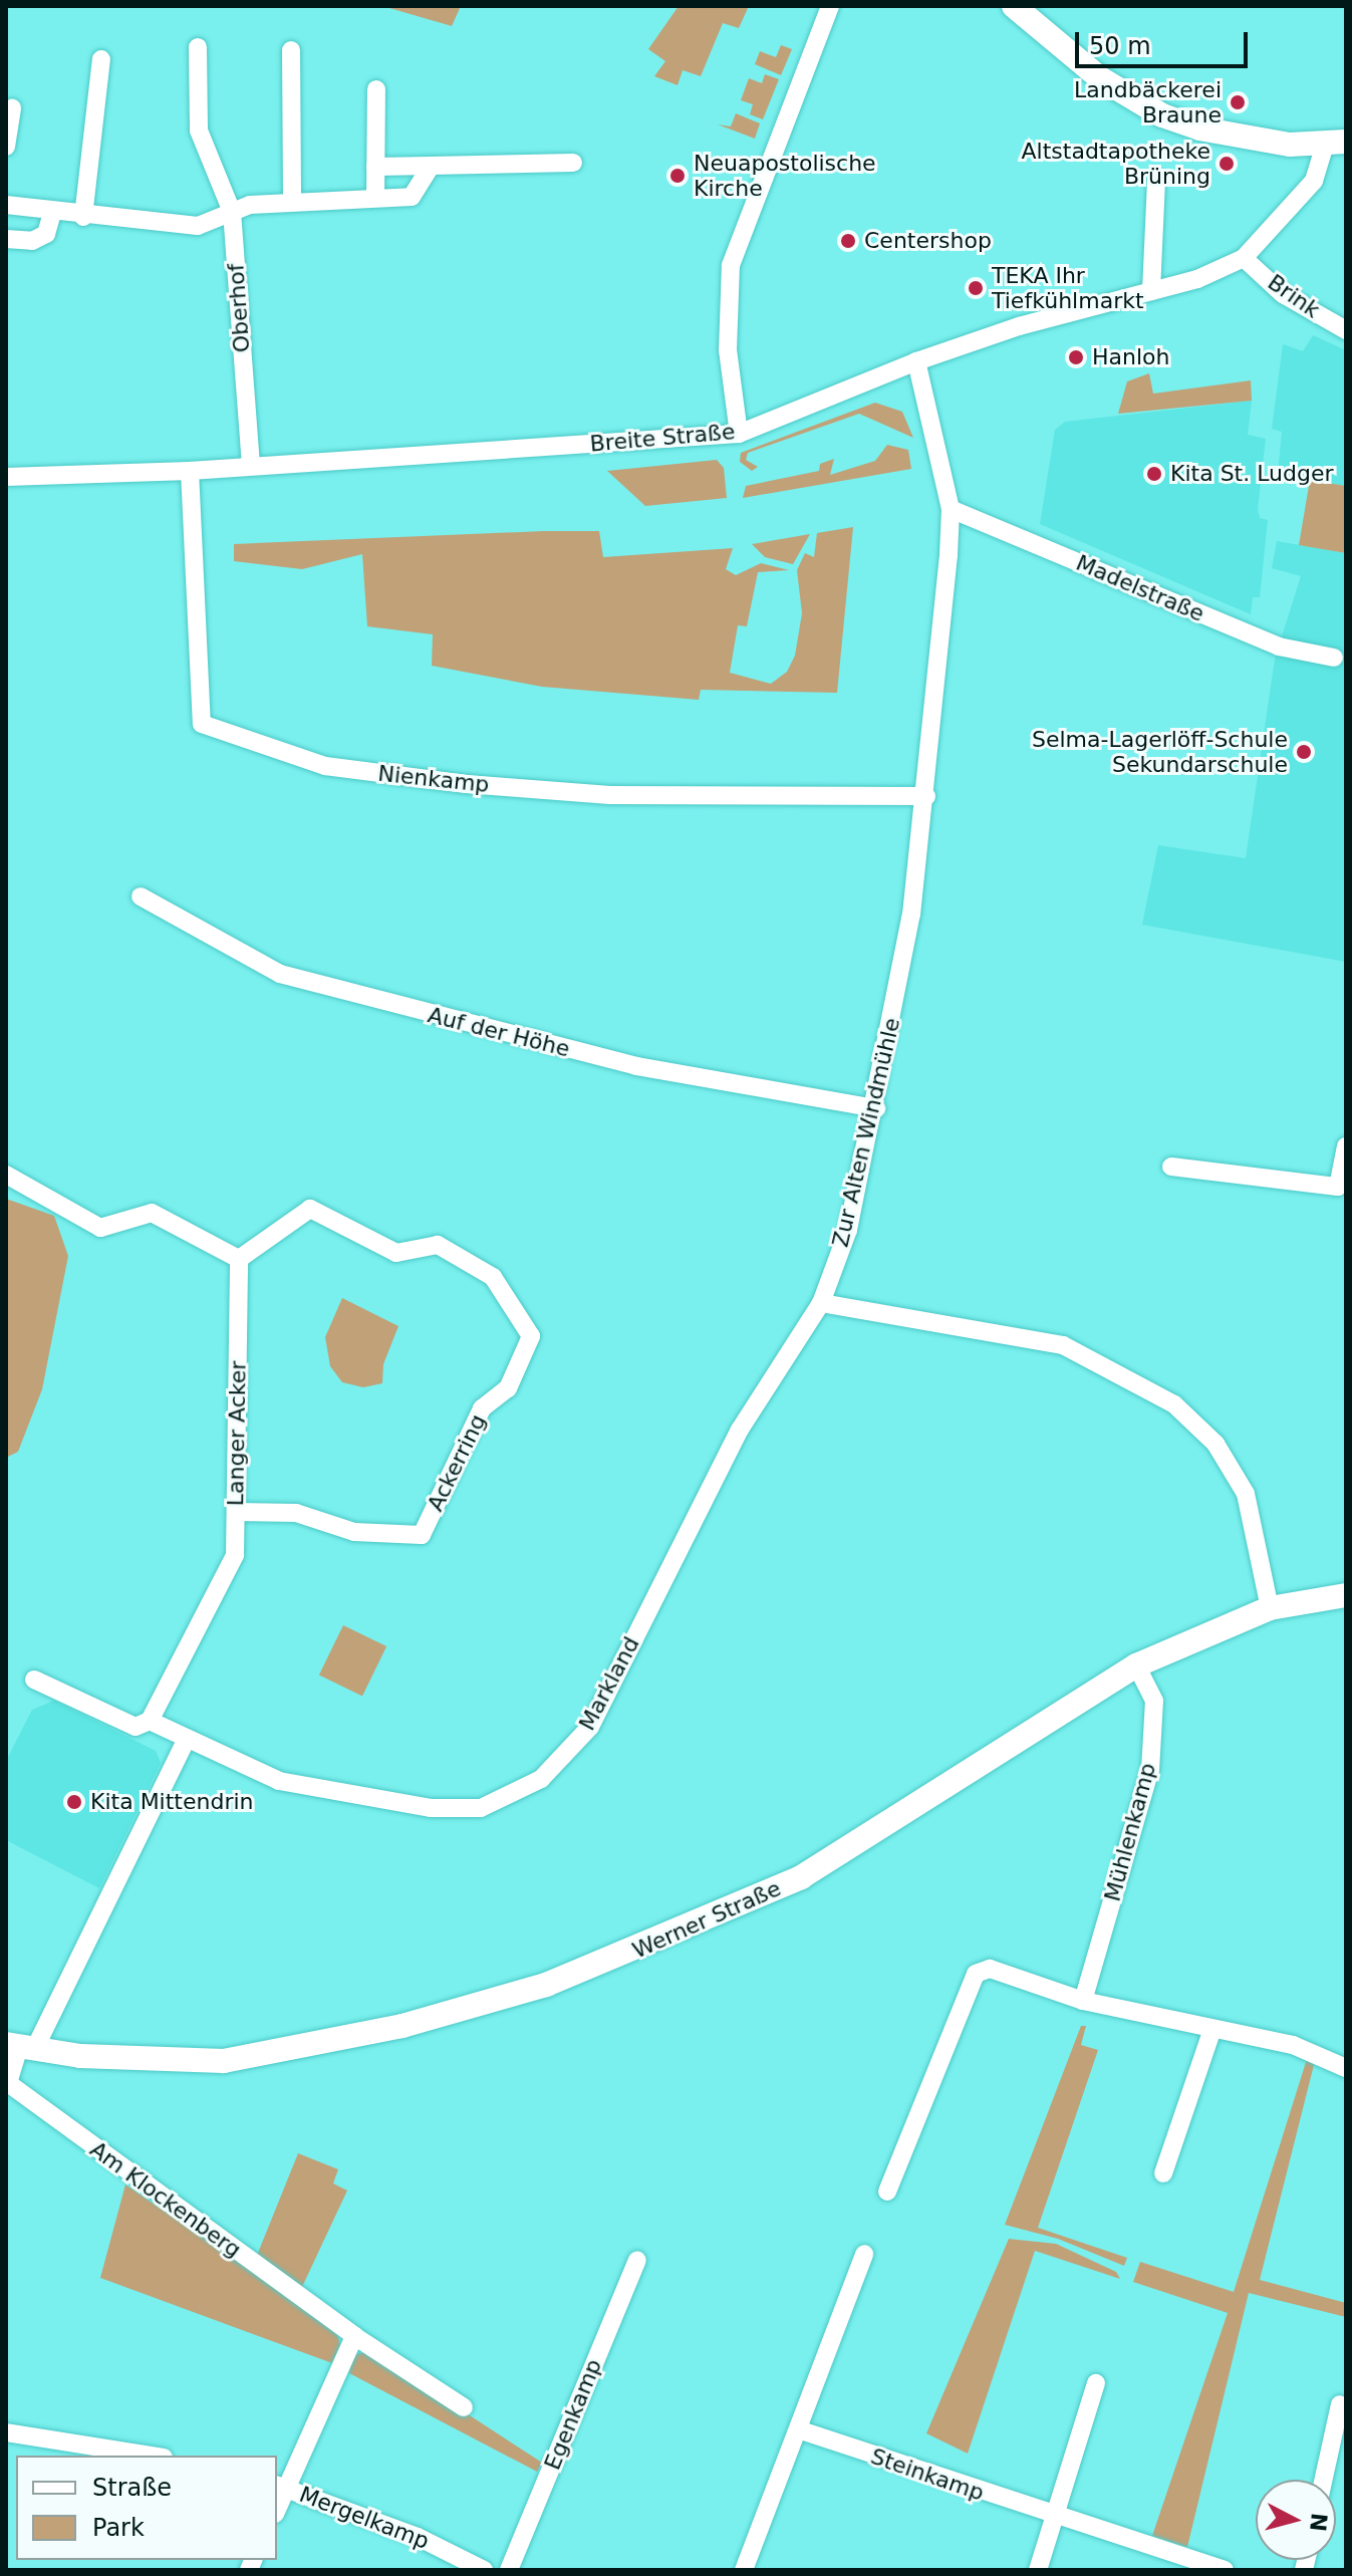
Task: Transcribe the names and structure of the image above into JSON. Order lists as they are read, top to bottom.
{
  "streets": {
    "street": [
      "Brink",
      "Oberhof",
      "Breite Straße",
      "Madelstraße",
      "Nienkamp",
      "Auf der Höhe",
      "Zur Alten Windmühle",
      "Langer Acker",
      "Ackerring",
      "Markland",
      "Mühlenkamp",
      "Werner Straße",
      "Am Klockenberg",
      "Egenkamp",
      "Steinkamp",
      "Mergelkamp"
    ]
  },
  "crossings": [
    ["Brink", "Breite Straße"],
    ["Oberhof", "Breite Straße"],
    ["Breite Straße", "Nienkamp"],
    ["Breite Straße", "Zur Alten Windmühle"],
    ["Madelstraße", "Zur Alten Windmühle"],
    ["Nienkamp", "Zur Alten Windmühle"],
    ["Auf der Höhe", "Zur Alten Windmühle"],
    ["Zur Alten Windmühle", "Markland"],
    ["Langer Acker", "Ackerring"],
    ["Langer Acker", "Markland"],
    ["Mühlenkamp", "Werner Straße"],
    ["Werner Straße", "Am Klockenberg"]
  ],
  "places": [
    "Landbäckerei Braune",
    "Altstadtapotheke Brüning",
    "Neuapostolische Kirche",
    "Centershop",
    "TEKA Ihr Tiefkühlmarkt",
    "Hanloh",
    "Kita St. Ludger",
    "Selma-Lagerlöff-Schule Sekundarschule",
    "Kita Mittendrin"
  ],
  "legend": ["Straße", "Park"],
  "scale_bar": "50 m",
  "north": "right"
}
